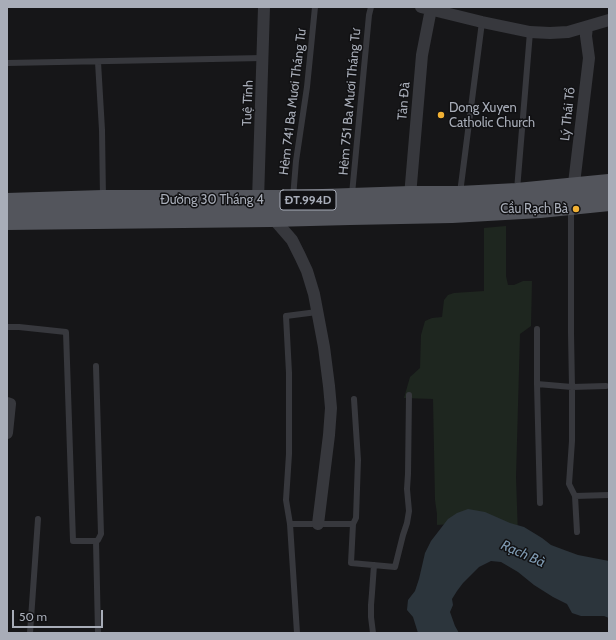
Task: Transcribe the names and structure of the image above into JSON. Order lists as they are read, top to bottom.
{
  "streets": {
    "main road": ["Đường 30 Tháng 4", "ĐT.994D"],
    "street": ["Tản Đà", "Tuệ Tĩnh", "Lý Thái Tổ"],
    "lane": ["Hẻm 741 Ba Mươi Tháng Tư", "Hẻm 751 Ba Mươi Tháng Tư"]
  },
  "crossings": [
    ["Tản Đà", "Đường 30 Tháng 4"],
    ["Hẻm 741 Ba Mươi Tháng Tư", "Đường 30 Tháng 4"],
    ["Hẻm 751 Ba Mươi Tháng Tư", "Đường 30 Tháng 4"],
    ["Tuệ Tĩnh", "Đường 30 Tháng 4"],
    ["Lý Thái Tổ", "Đường 30 Tháng 4"]
  ],
  "water": ["Rạch Bà"],
  "places": ["Dong Xuyen Catholic Church", "Cầu Rạch Bà"],
  "scale_bar": "50 m"
}
